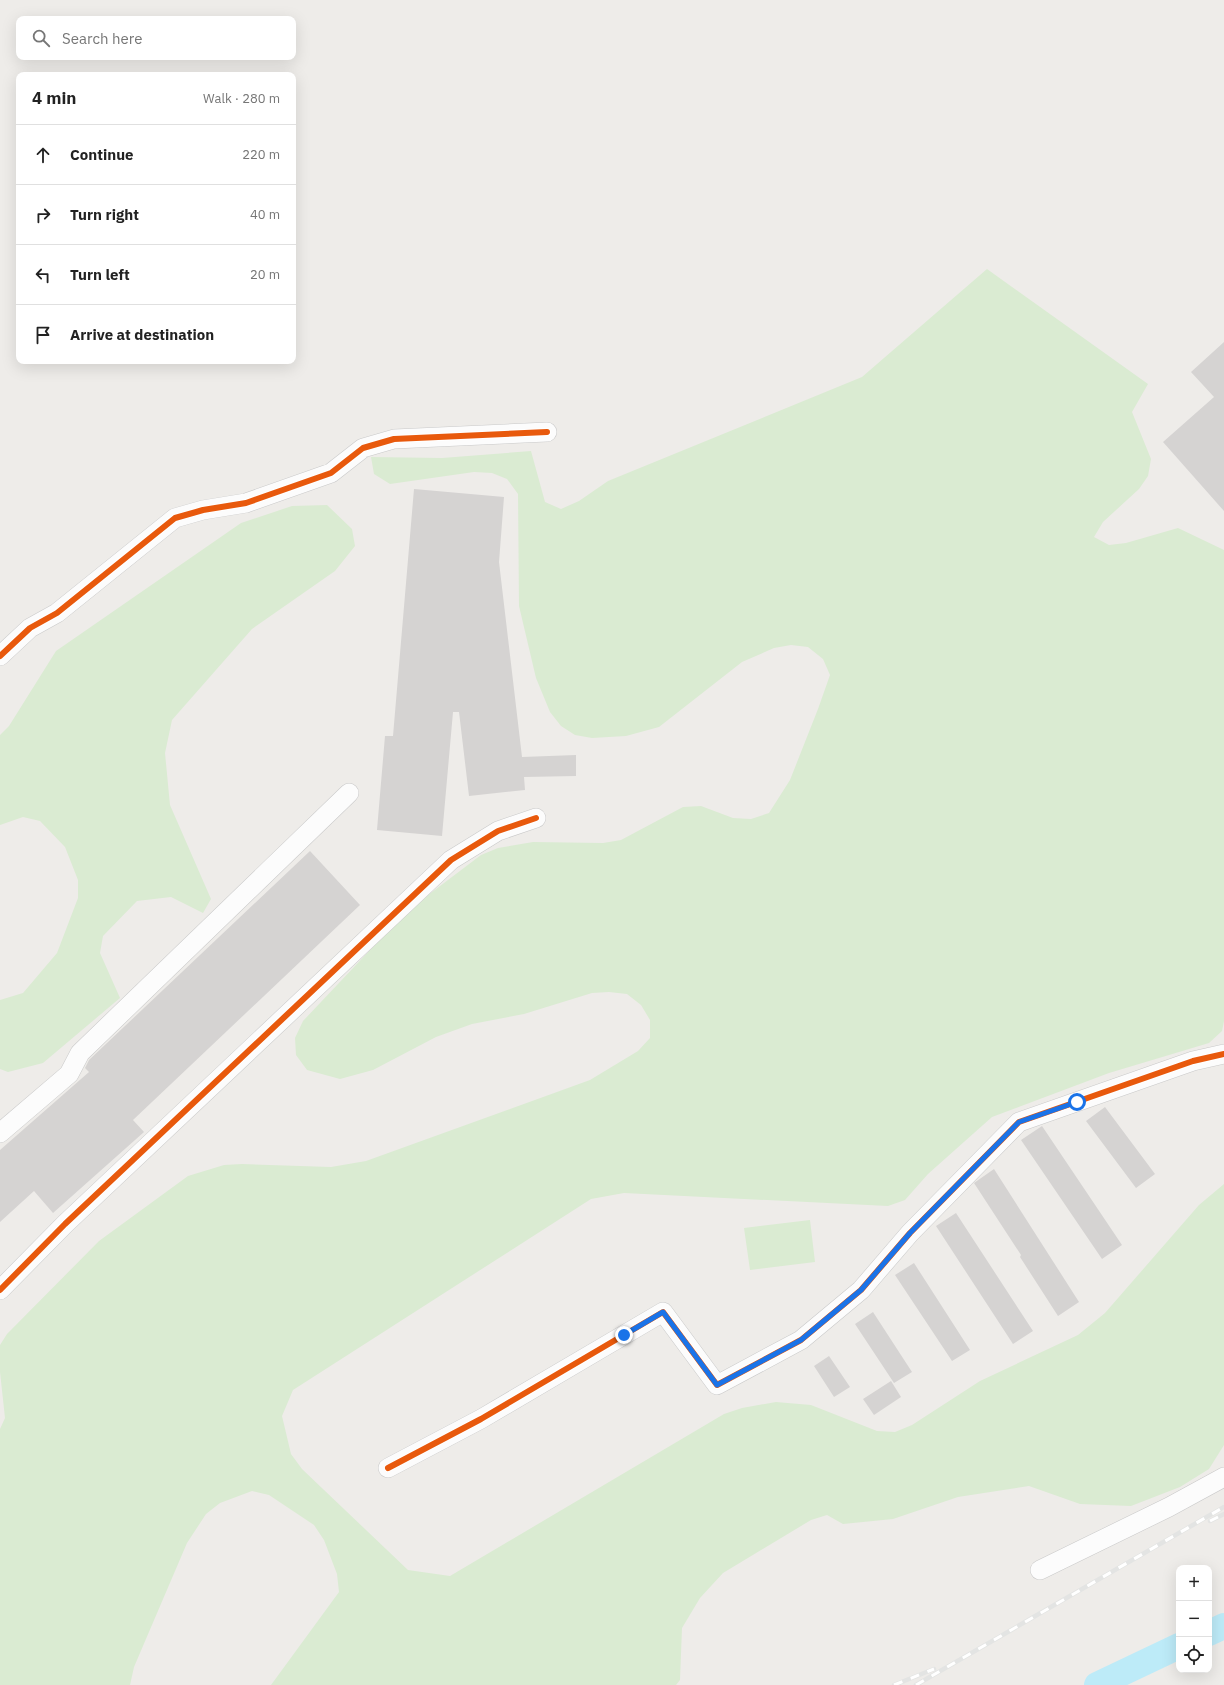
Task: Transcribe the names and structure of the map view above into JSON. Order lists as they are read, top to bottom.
{
  "page": {
    "search": "Search here",
    "heading": ["4 min", "Walk · 280 m"],
    "list": [
      ["Continue", "220 m"],
      ["Turn right", "40 m"],
      ["Turn left", "20 m"],
      "Arrive at destination"
    ],
    "map_buttons": ["+", "−"]
  }
}
